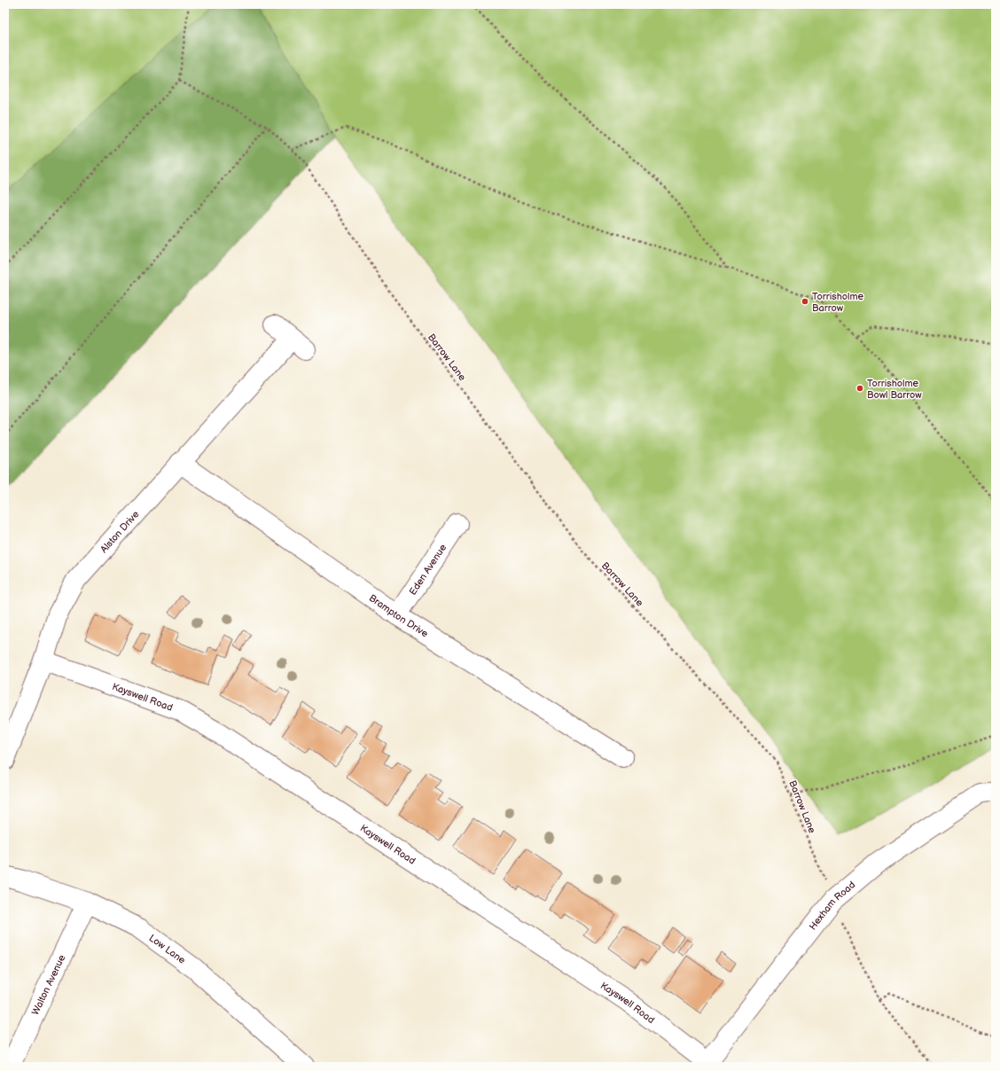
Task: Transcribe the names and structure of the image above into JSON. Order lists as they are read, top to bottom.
{
  "streets": {
    "street": [
      "Alston Drive",
      "Eden Avenue",
      "Brampton Drive",
      "Kayswell Road",
      "Hexham Road",
      "Low Lane",
      "Walton Avenue"
    ],
    "path": ["Barrow Lane"]
  },
  "crossings": [
    ["Barrow Lane", "Hexham Road"],
    ["Alston Drive", "Brampton Drive"],
    ["Alston Drive", "Kayswell Road"],
    ["Eden Avenue", "Brampton Drive"],
    ["Kayswell Road", "Hexham Road"],
    ["Low Lane", "Walton Avenue"]
  ],
  "places": ["Torrisholme Barrow", "Torrisholme Bowl Barrow"]
}
